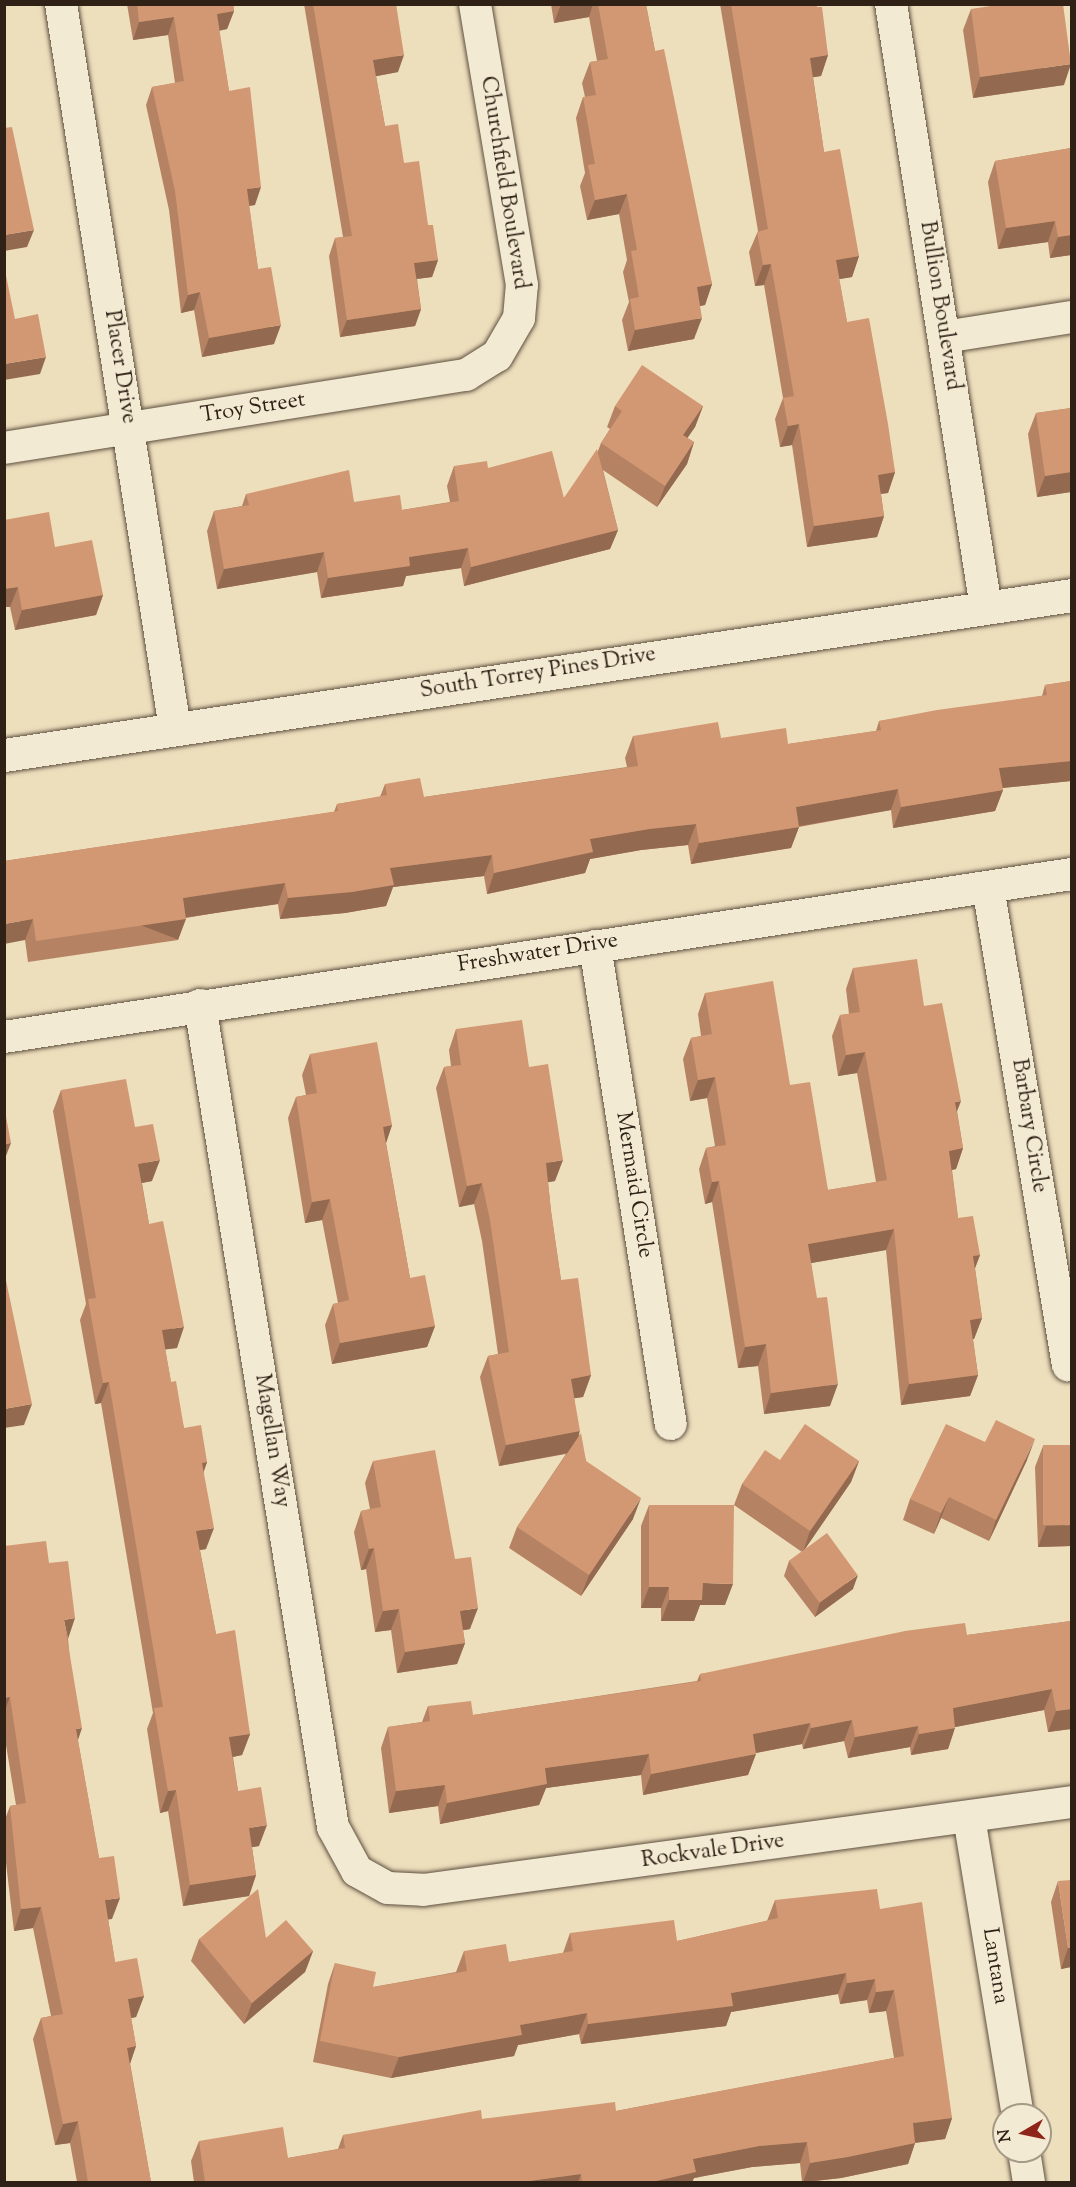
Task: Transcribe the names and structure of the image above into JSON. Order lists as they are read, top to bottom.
{
  "streets": {
    "main road": ["South Torrey Pines Drive"],
    "street": [
      "Churchfield Boulevard",
      "Bullion Boulevard",
      "Placer Drive",
      "Troy Street",
      "Freshwater Drive",
      "Barbary Circle",
      "Mermaid Circle",
      "Magellan Way",
      "Rockvale Drive",
      "Lantana"
    ]
  },
  "crossings": [
    ["Churchfield Boulevard", "Troy Street"],
    ["Bullion Boulevard", "South Torrey Pines Drive"],
    ["Placer Drive", "Troy Street"],
    ["Placer Drive", "South Torrey Pines Drive"],
    ["Freshwater Drive", "Barbary Circle"],
    ["Freshwater Drive", "Mermaid Circle"],
    ["Freshwater Drive", "Magellan Way"],
    ["Magellan Way", "Rockvale Drive"],
    ["Rockvale Drive", "Lantana"]
  ],
  "north": "left"
}
